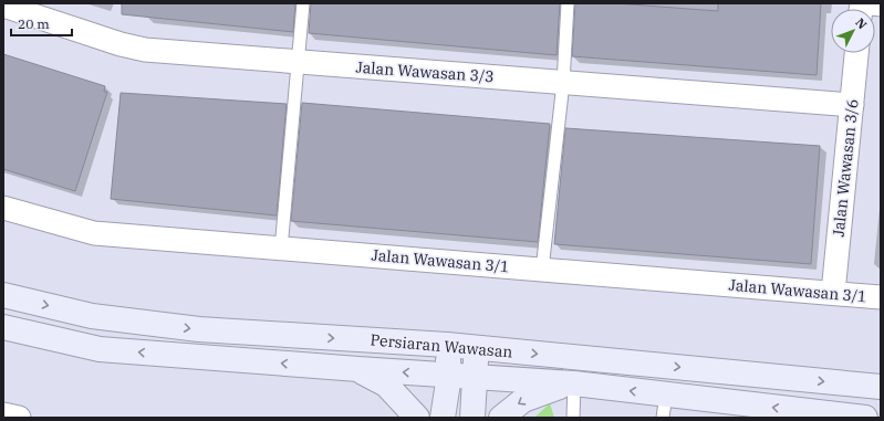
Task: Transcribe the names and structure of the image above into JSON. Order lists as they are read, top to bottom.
{
  "streets": {
    "main road": ["Persiaran Wawasan"],
    "street": ["Jalan Wawasan 3/3", "Jalan Wawasan 3/6", "Jalan Wawasan 3/1"]
  },
  "crossings": [
    ["Jalan Wawasan 3/3", "Jalan Wawasan 3/6"],
    ["Jalan Wawasan 3/6", "Jalan Wawasan 3/1"]
  ],
  "scale_bar": "20 m",
  "north": "top right"
}
